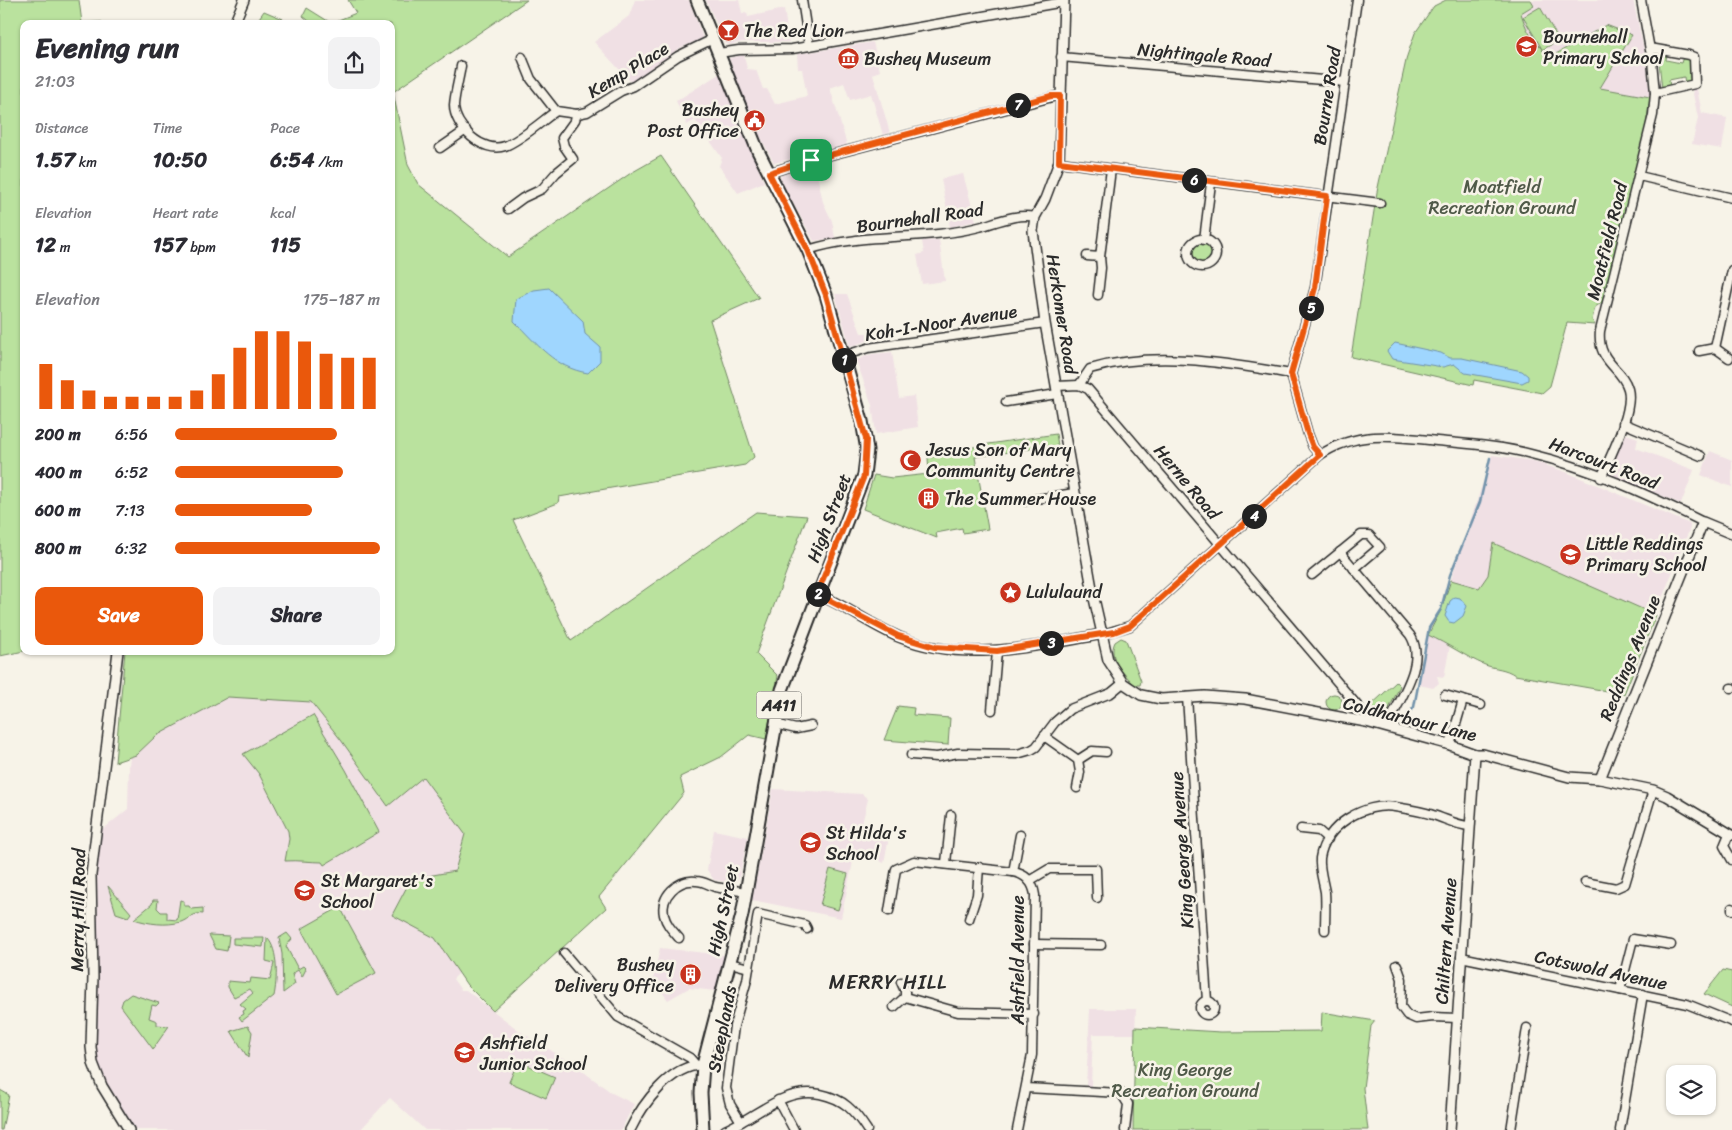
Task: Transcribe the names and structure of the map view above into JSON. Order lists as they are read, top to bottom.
{
  "streets": {
    "main road": ["High Street", "A411"],
    "street": [
      "Nightingale Road",
      "Kemp Place",
      "Bourne Road",
      "Bournehall Road",
      "Moatfield Road",
      "Herkomer Road",
      "Koh-I-Noor Avenue",
      "Harcourt Road",
      "Herne Road",
      "Reddings Avenue",
      "Coldharbour Lane",
      "King George Avenue",
      "Merry Hill Road",
      "Chiltern Avenue",
      "Ashfield Avenue",
      "Cotswold Avenue",
      "Steeplands"
    ]
  },
  "crossings": [
    ["Nightingale Road", "Bourne Road"],
    ["Nightingale Road", "Herkomer Road"],
    ["Kemp Place", "High Street"],
    ["Bournehall Road", "Herkomer Road"],
    ["Bournehall Road", "High Street"],
    ["Moatfield Road", "Harcourt Road"],
    ["Herkomer Road", "Koh-I-Noor Avenue"],
    ["Herkomer Road", "Harcourt Road"],
    ["Herkomer Road", "Coldharbour Lane"],
    ["Koh-I-Noor Avenue", "High Street"],
    ["Harcourt Road", "Herne Road"],
    ["Harcourt Road", "Reddings Avenue"],
    ["Harcourt Road", "Coldharbour Lane"],
    ["High Street", "A411"],
    ["High Street", "Steeplands"],
    ["Reddings Avenue", "Coldharbour Lane"],
    ["Coldharbour Lane", "King George Avenue"],
    ["Coldharbour Lane", "Chiltern Avenue"],
    ["Chiltern Avenue", "Cotswold Avenue"]
  ],
  "districts": ["MERRY HILL"],
  "parks": ["Moatfield Recreation Ground", "King George Recreation Ground"],
  "places": {
    "bar": ["The Red Lion"],
    "school or university": [
      "Bournehall Primary School",
      "Little Reddings Primary School",
      "St Hilda's School",
      "St Margaret's School",
      "Ashfield Junior School"
    ],
    "museum": ["Bushey Museum"],
    "public building": ["Bushey Post Office"],
    "mosque": ["Jesus Son of Mary Community Centre"],
    "building": ["The Summer House", "Bushey Delivery Office"],
    "place": ["Lululaund"]
  },
  "page": {
    "heading": ["Evening run", "21:03"],
    "pins": [
      "7",
      "6",
      "5",
      "1",
      "4",
      "2",
      "3"
    ],
    "stats": [
      ["Distance", "1.57 km"],
      ["Time", "10:50"],
      ["Pace", "6:54 /km"],
      ["Elevation", "12 m"],
      ["Heart rate", "157 bpm"],
      ["kcal", "115"]
    ],
    "chart": ["Elevation", "175–187 m"],
    "list": [
      {
        "name": "200 m",
        "note": "6:56"
      },
      {
        "name": "400 m",
        "note": "6:52"
      },
      {
        "name": "600 m",
        "note": "7:13"
      },
      {
        "name": "800 m",
        "note": "6:32"
      }
    ],
    "buttons": ["Save", "Share"]
  }
}
